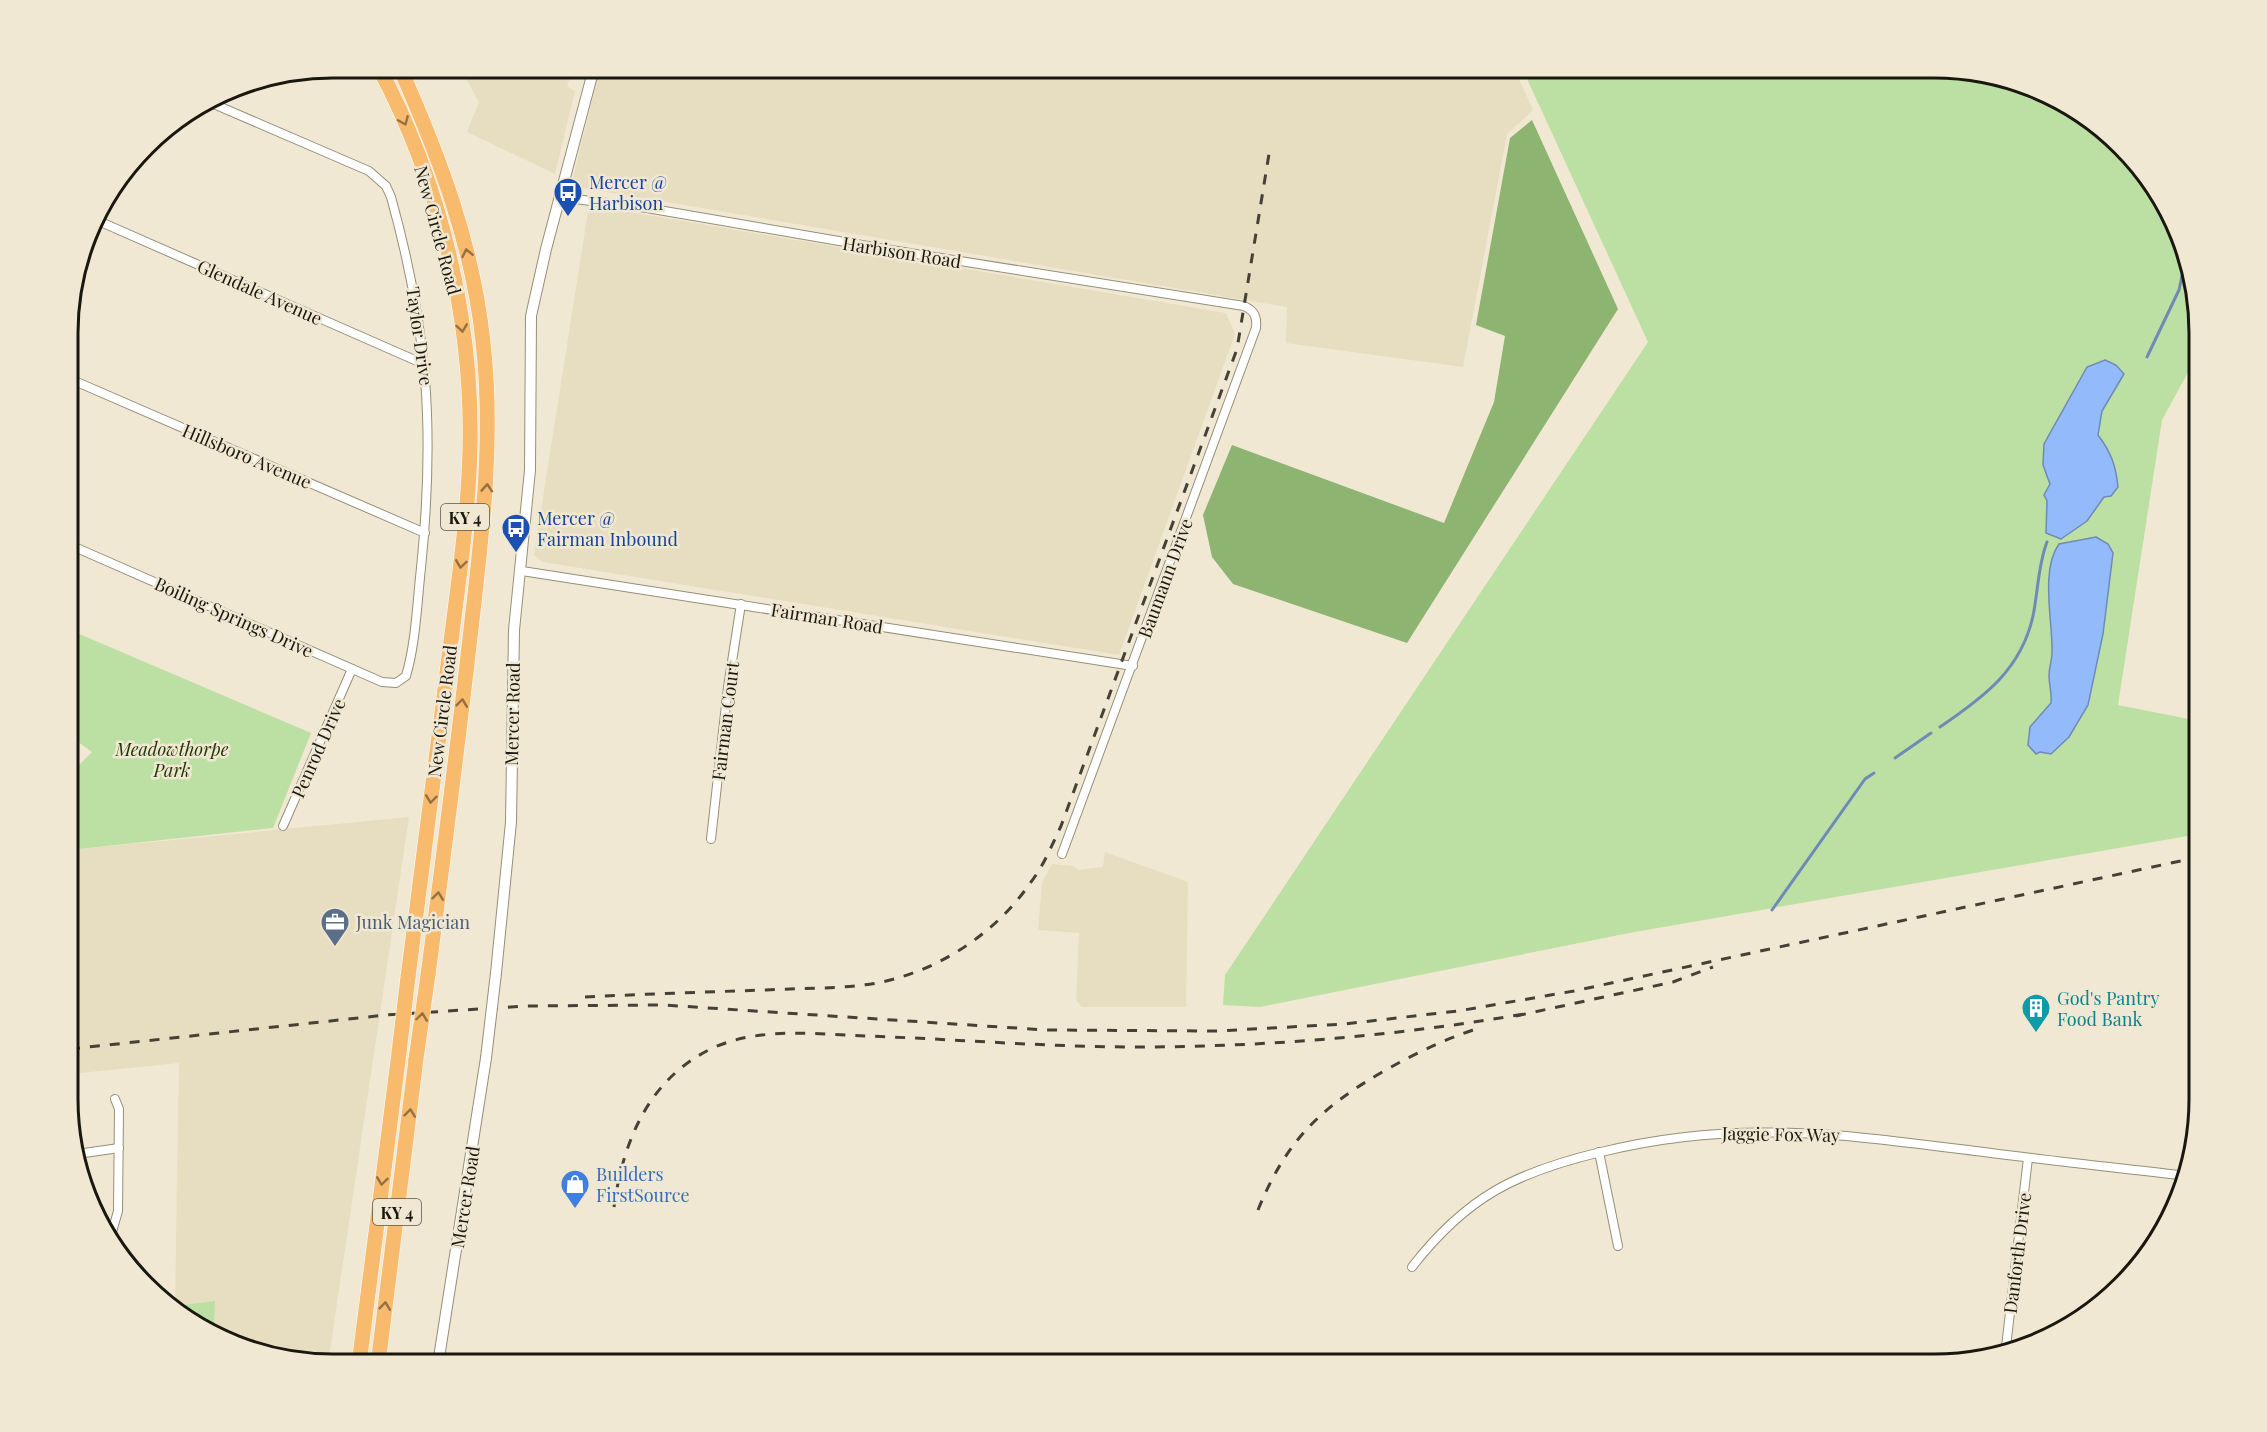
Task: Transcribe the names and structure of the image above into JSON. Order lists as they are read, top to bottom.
{
  "streets": {
    "highway": ["New Circle Road", "KY 4"],
    "street": [
      "Harbison Road",
      "Glendale Avenue",
      "Taylor Drive",
      "Hillsboro Avenue",
      "Baumann Drive",
      "Boiling Springs Drive",
      "Fairman Road",
      "Mercer Road",
      "Fairman Court",
      "Penrod Drive",
      "Jaggie Fox Way",
      "Danforth Drive"
    ]
  },
  "crossings": [
    ["Harbison Road", "Baumann Drive"],
    ["Harbison Road", "Mercer Road"],
    ["Glendale Avenue", "Taylor Drive"],
    ["Taylor Drive", "Hillsboro Avenue"],
    ["Taylor Drive", "Boiling Springs Drive"],
    ["Baumann Drive", "Fairman Road"],
    ["Boiling Springs Drive", "Penrod Drive"],
    ["Fairman Road", "Mercer Road"],
    ["Fairman Road", "Fairman Court"],
    ["Jaggie Fox Way", "Danforth Drive"]
  ],
  "parks": ["Meadowthorpe Park"],
  "places": {
    "bus stop": ["Mercer @ Harbison", "Mercer @ Fairman Inbound"],
    "office": ["Junk Magician"],
    "building": ["God's Pantry Food Bank"],
    "shop": ["Builders FirstSource"]
  }
}
